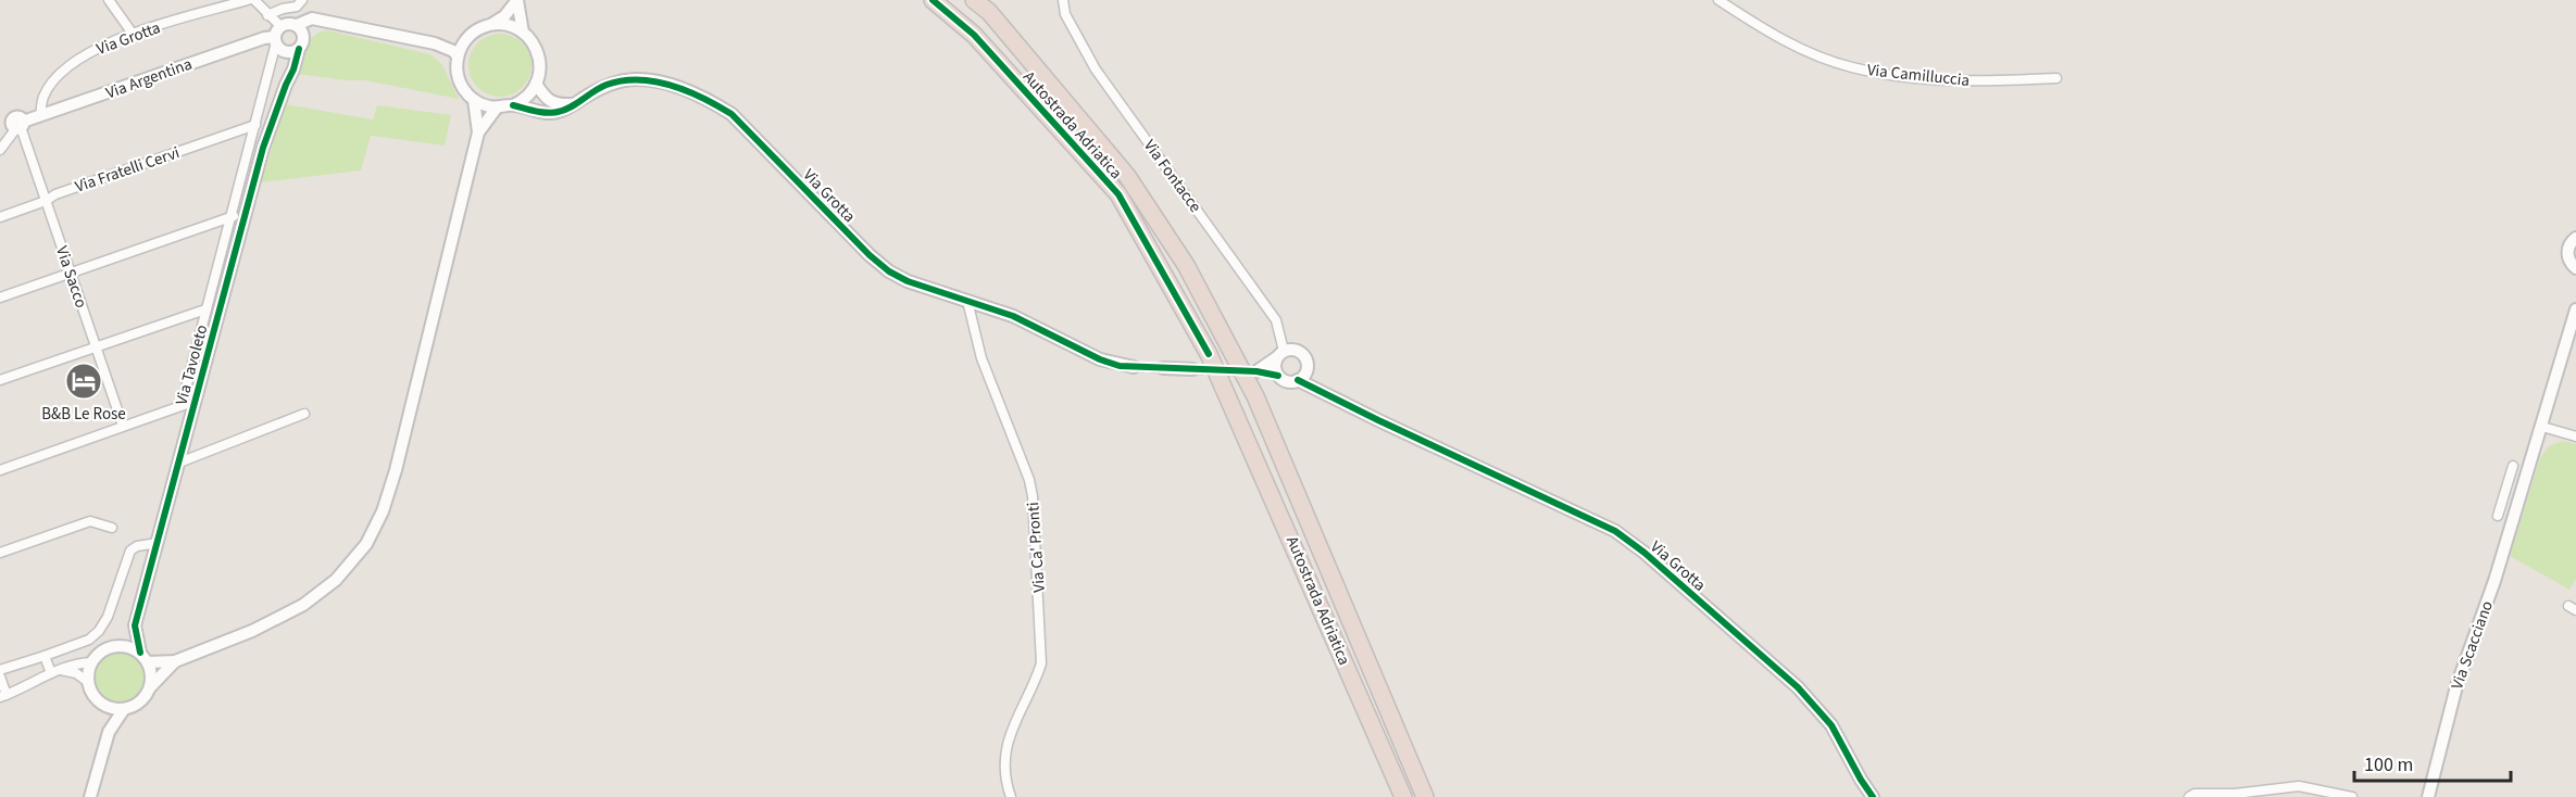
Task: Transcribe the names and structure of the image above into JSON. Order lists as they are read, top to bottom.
{
  "streets": {
    "highway": ["Autostrada Adriatica"],
    "street": [
      "Via Grotta",
      "Via Camilluccia",
      "Via Argentina",
      "Via Fratelli Cervi",
      "Via Fontacce",
      "Via Sacco",
      "Via Tavoleto",
      "Via Ca' Pronti",
      "Via Scacciano"
    ]
  },
  "crossings": [
    ["Via Grotta", "Via Argentina"],
    ["Via Grotta", "Via Fontacce"],
    ["Via Grotta", "Via Ca' Pronti"],
    ["Via Argentina", "Via Sacco"],
    ["Via Argentina", "Via Tavoleto"],
    ["Via Fratelli Cervi", "Via Sacco"],
    ["Via Fratelli Cervi", "Via Tavoleto"]
  ],
  "places": {
    "hotel": ["B&B Le Rose"]
  },
  "scale_bar": "100 m"
}
